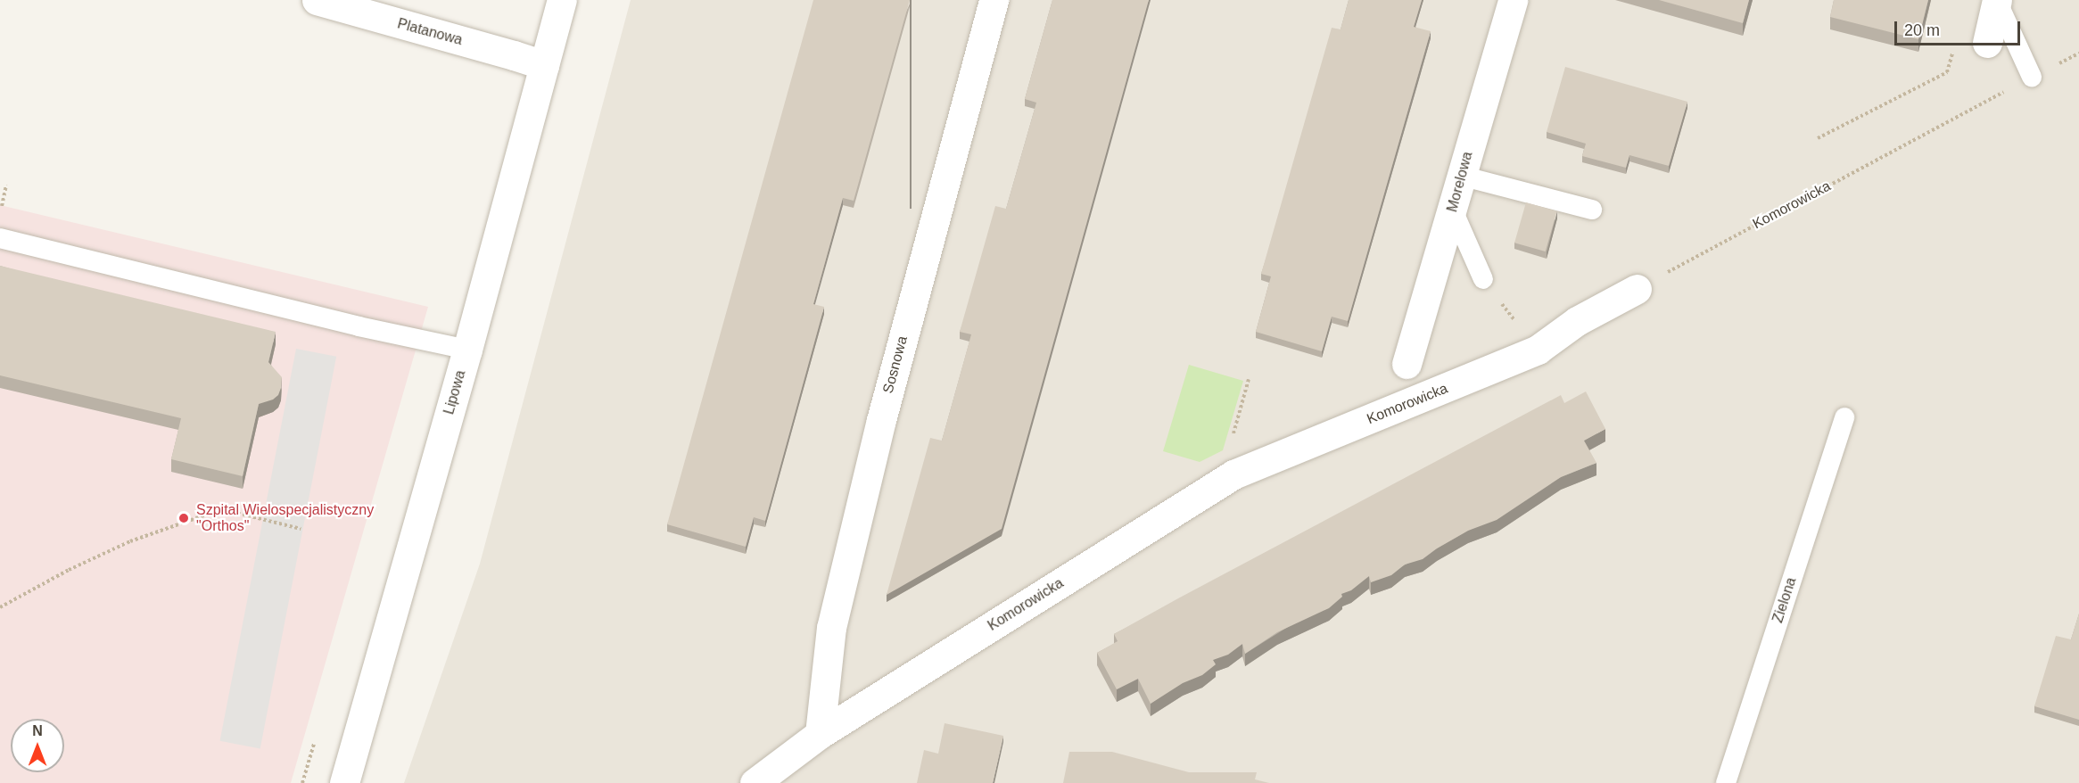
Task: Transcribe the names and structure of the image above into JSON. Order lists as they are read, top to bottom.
{
  "streets": {
    "street": [
      "Platanowa",
      "Morelowa",
      "Komorowicka",
      "Sosnowa",
      "Lipowa"
    ],
    "lane": ["Zielona"]
  },
  "crossings": [
    ["Platanowa", "Lipowa"],
    ["Komorowicka", "Sosnowa"]
  ],
  "places": ["Szpital Wielospecjalistyczny \"Orthos\""],
  "scale_bar": "20 m",
  "north": "top"
}
